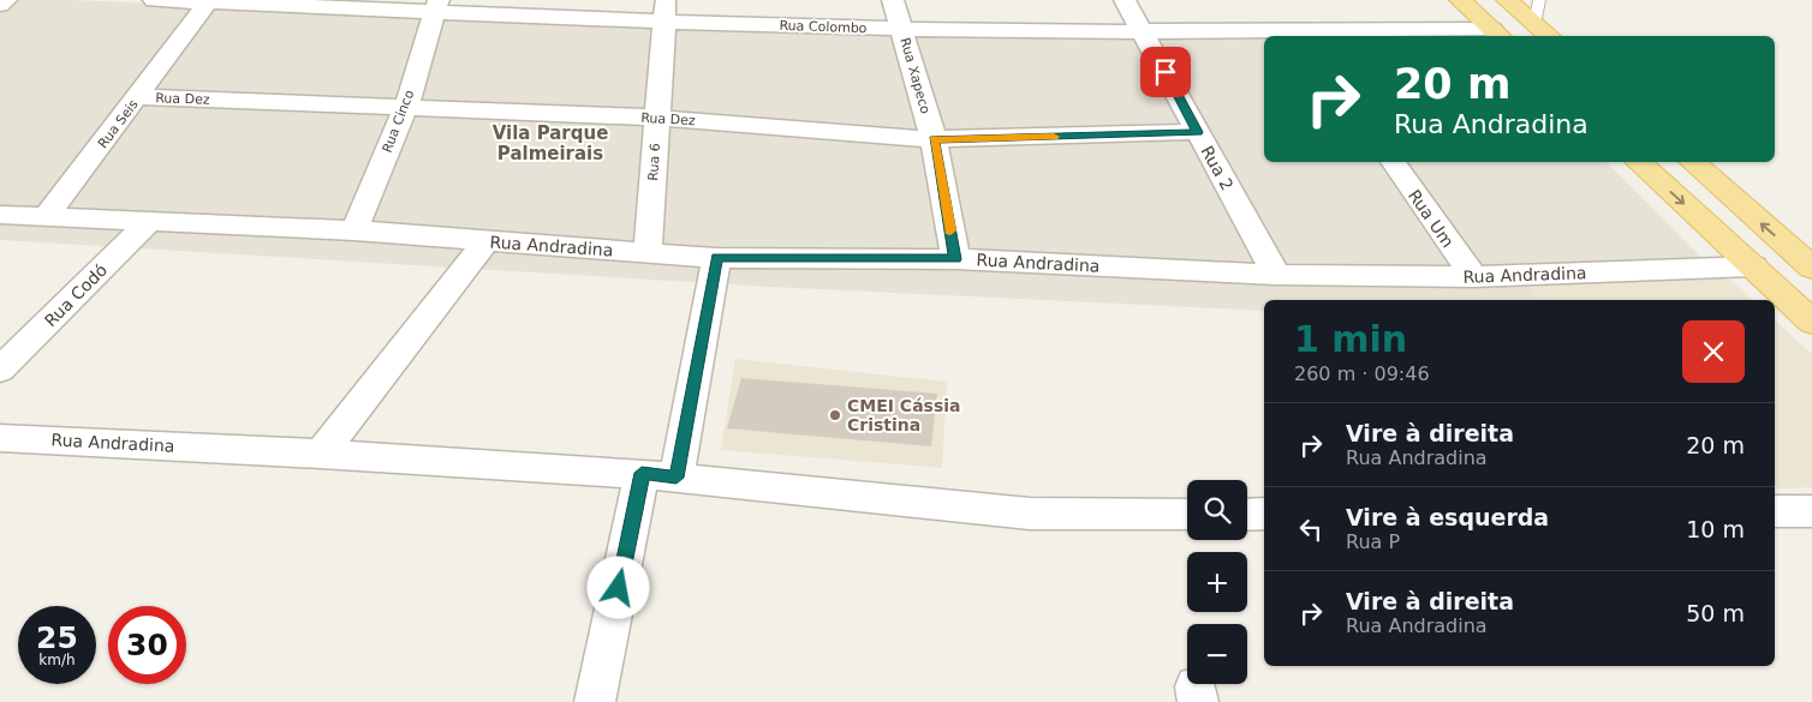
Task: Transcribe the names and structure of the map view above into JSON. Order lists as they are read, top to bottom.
{
  "streets": {
    "street": [
      "Rua Colombo",
      "Rua Xapeco",
      "Rua Dez",
      "Rua Cinco",
      "Rua Seis",
      "Rua 6",
      "Rua 2",
      "Rua Um",
      "Rua Andradina",
      "Rua Codó"
    ]
  },
  "crossings": [
    ["Rua Colombo", "Rua Xapeco"],
    ["Rua Colombo", "Rua Cinco"],
    ["Rua Colombo", "Rua Seis"],
    ["Rua Colombo", "Rua 6"],
    ["Rua Colombo", "Rua 2"],
    ["Rua Xapeco", "Rua Dez"],
    ["Rua Xapeco", "Rua Andradina"],
    ["Rua Dez", "Rua Cinco"],
    ["Rua Dez", "Rua Seis"],
    ["Rua Dez", "Rua 6"],
    ["Rua Dez", "Rua 2"],
    ["Rua Cinco", "Rua Andradina"],
    ["Rua Seis", "Rua Andradina"],
    ["Rua 6", "Rua Andradina"],
    ["Rua 2", "Rua Andradina"],
    ["Rua Um", "Rua Andradina"],
    ["Rua Andradina", "Rua Codó"]
  ],
  "districts": ["Vila Parque Palmeirais"],
  "places": ["CMEI Cássia Cristina"],
  "page": {
    "turn": ["20 m", "Rua Andradina"],
    "heading": ["1 min", "260 m · 09:46"],
    "list": [
      {
        "name": "Vire à direita",
        "note": "Rua Andradina",
        "value": "20 m"
      },
      {
        "name": "Vire à esquerda",
        "note": "Rua P",
        "value": "10 m"
      },
      {
        "name": "Vire à direita",
        "note": "Rua Andradina",
        "value": "50 m"
      }
    ],
    "map_buttons": ["+", "−"],
    "speed": "25 km/h",
    "limit": "30"
  }
}
